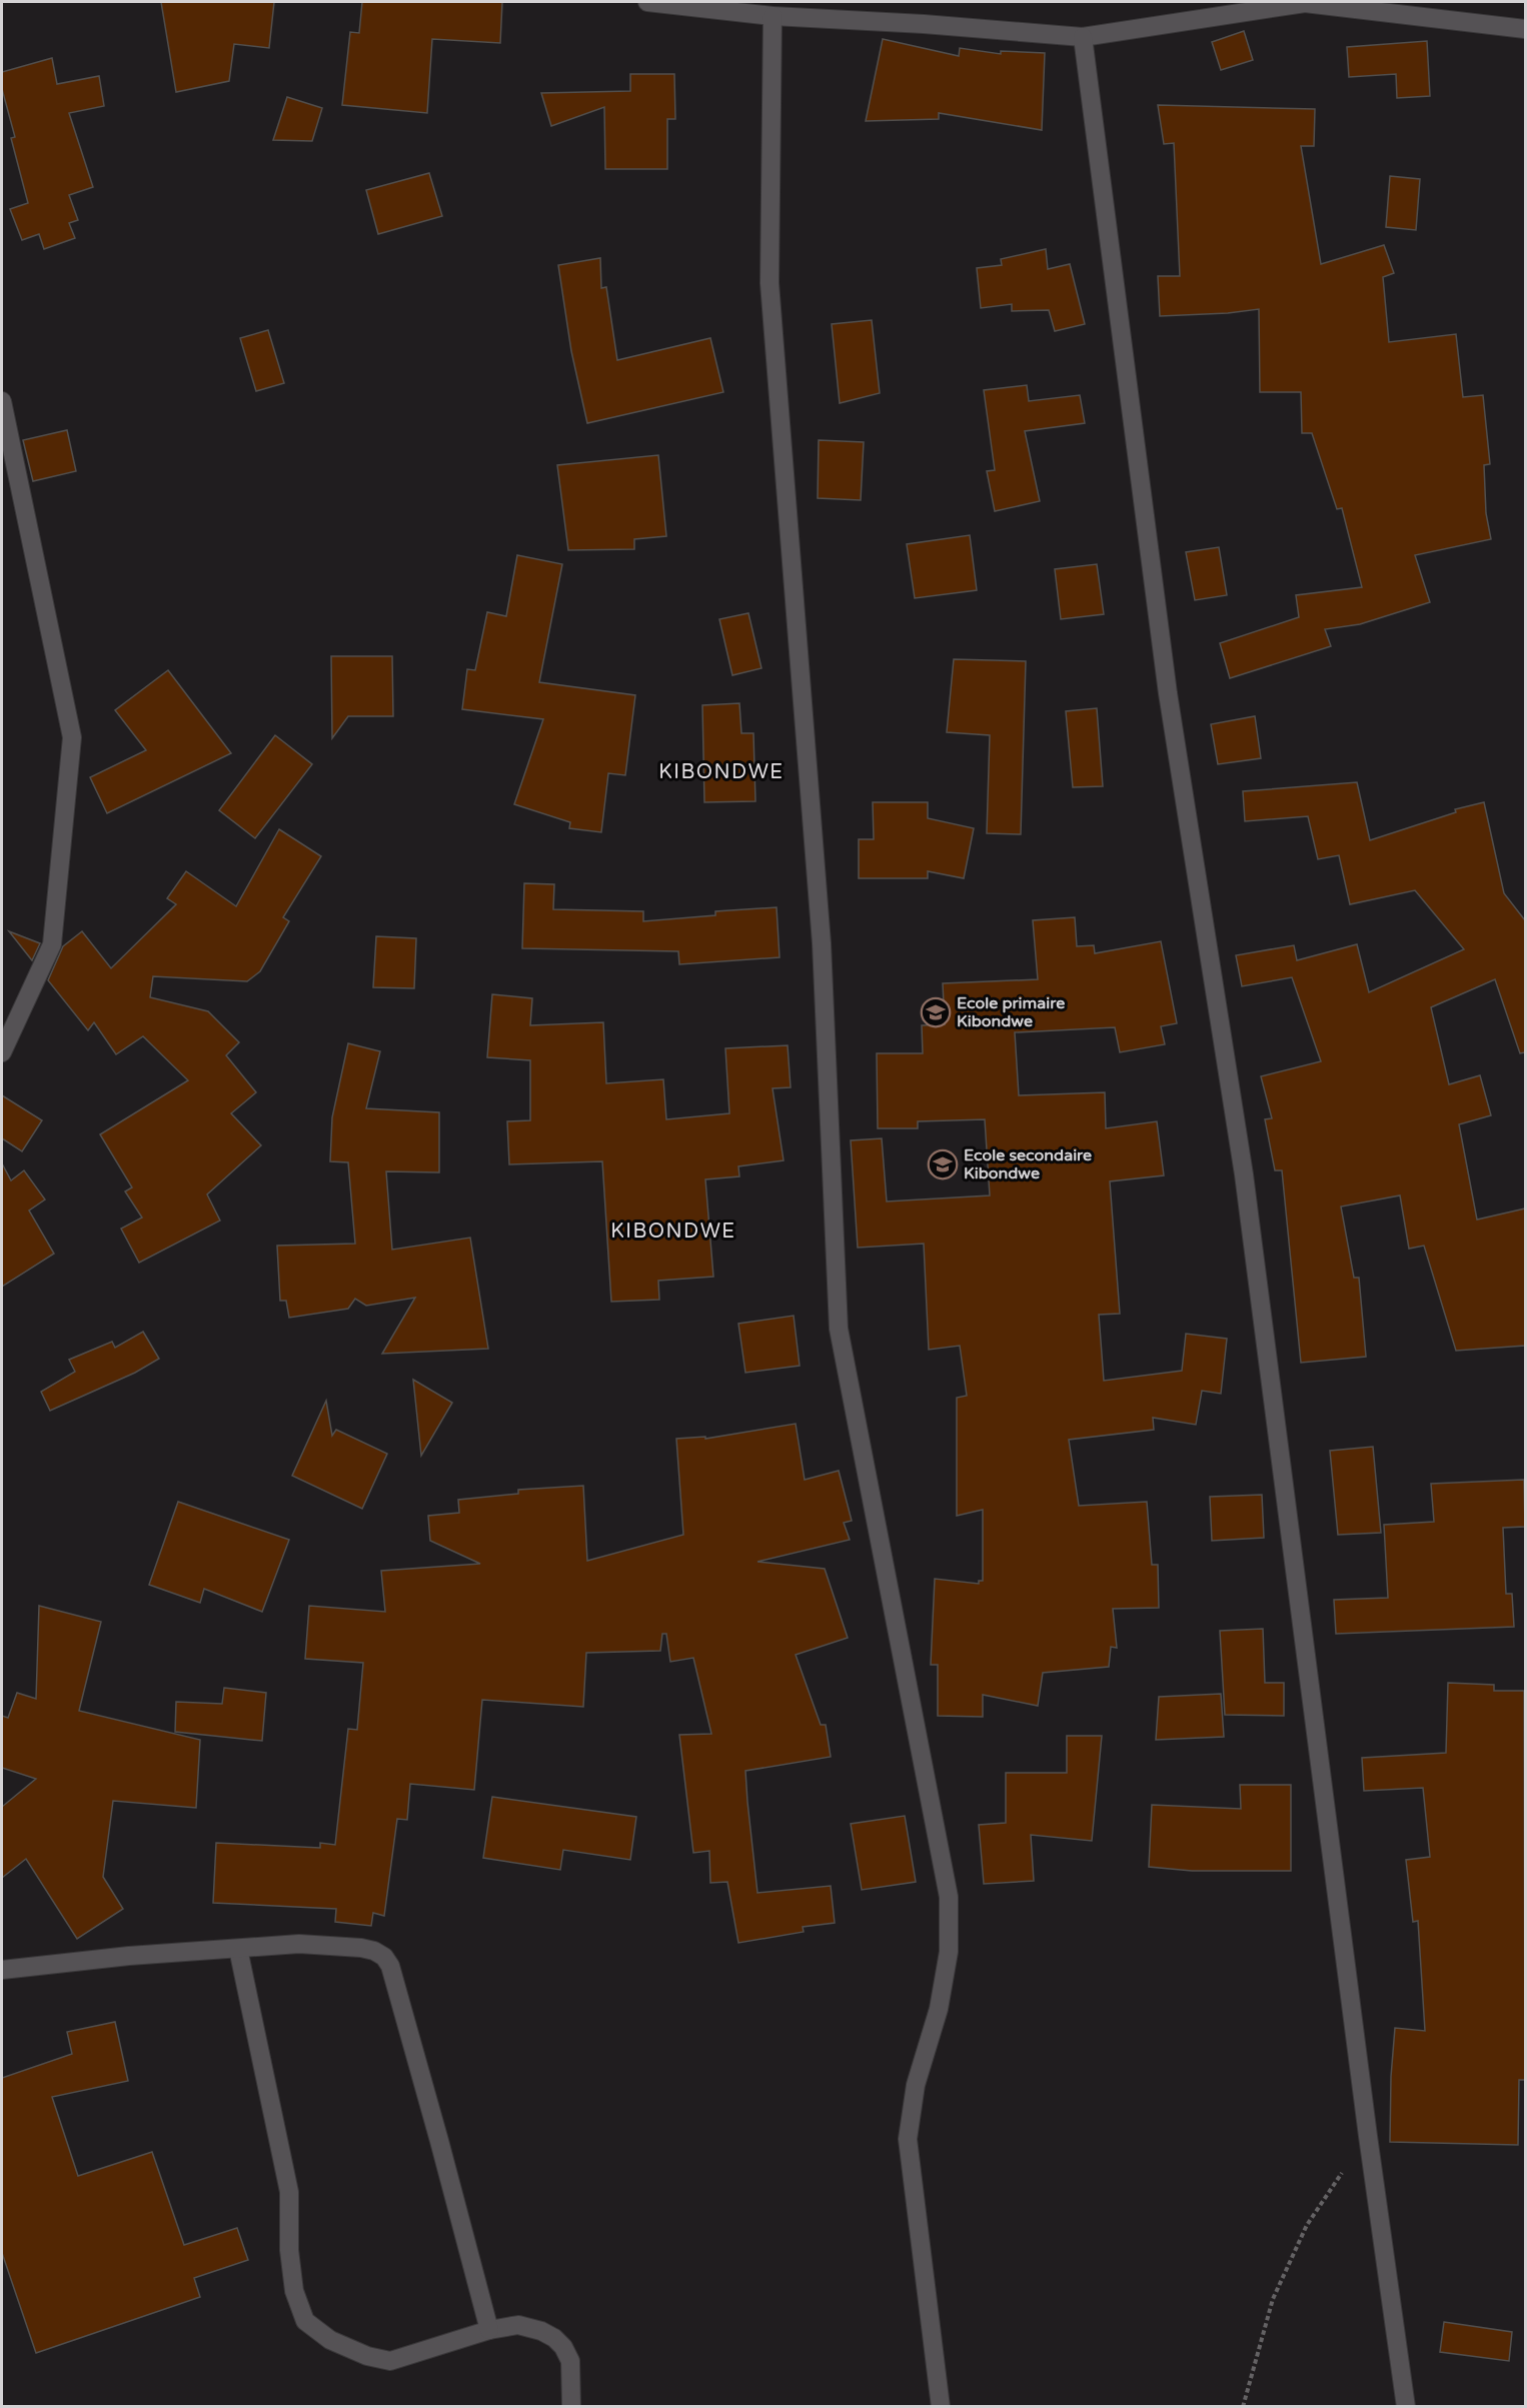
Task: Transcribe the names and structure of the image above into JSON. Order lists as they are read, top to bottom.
{
  "districts": ["KIBONDWE", "KIBONDWE"],
  "places": {
    "school or university": ["Ecole primaire Kibondwe", "Ecole secondaire Kibondwe"]
  }
}
